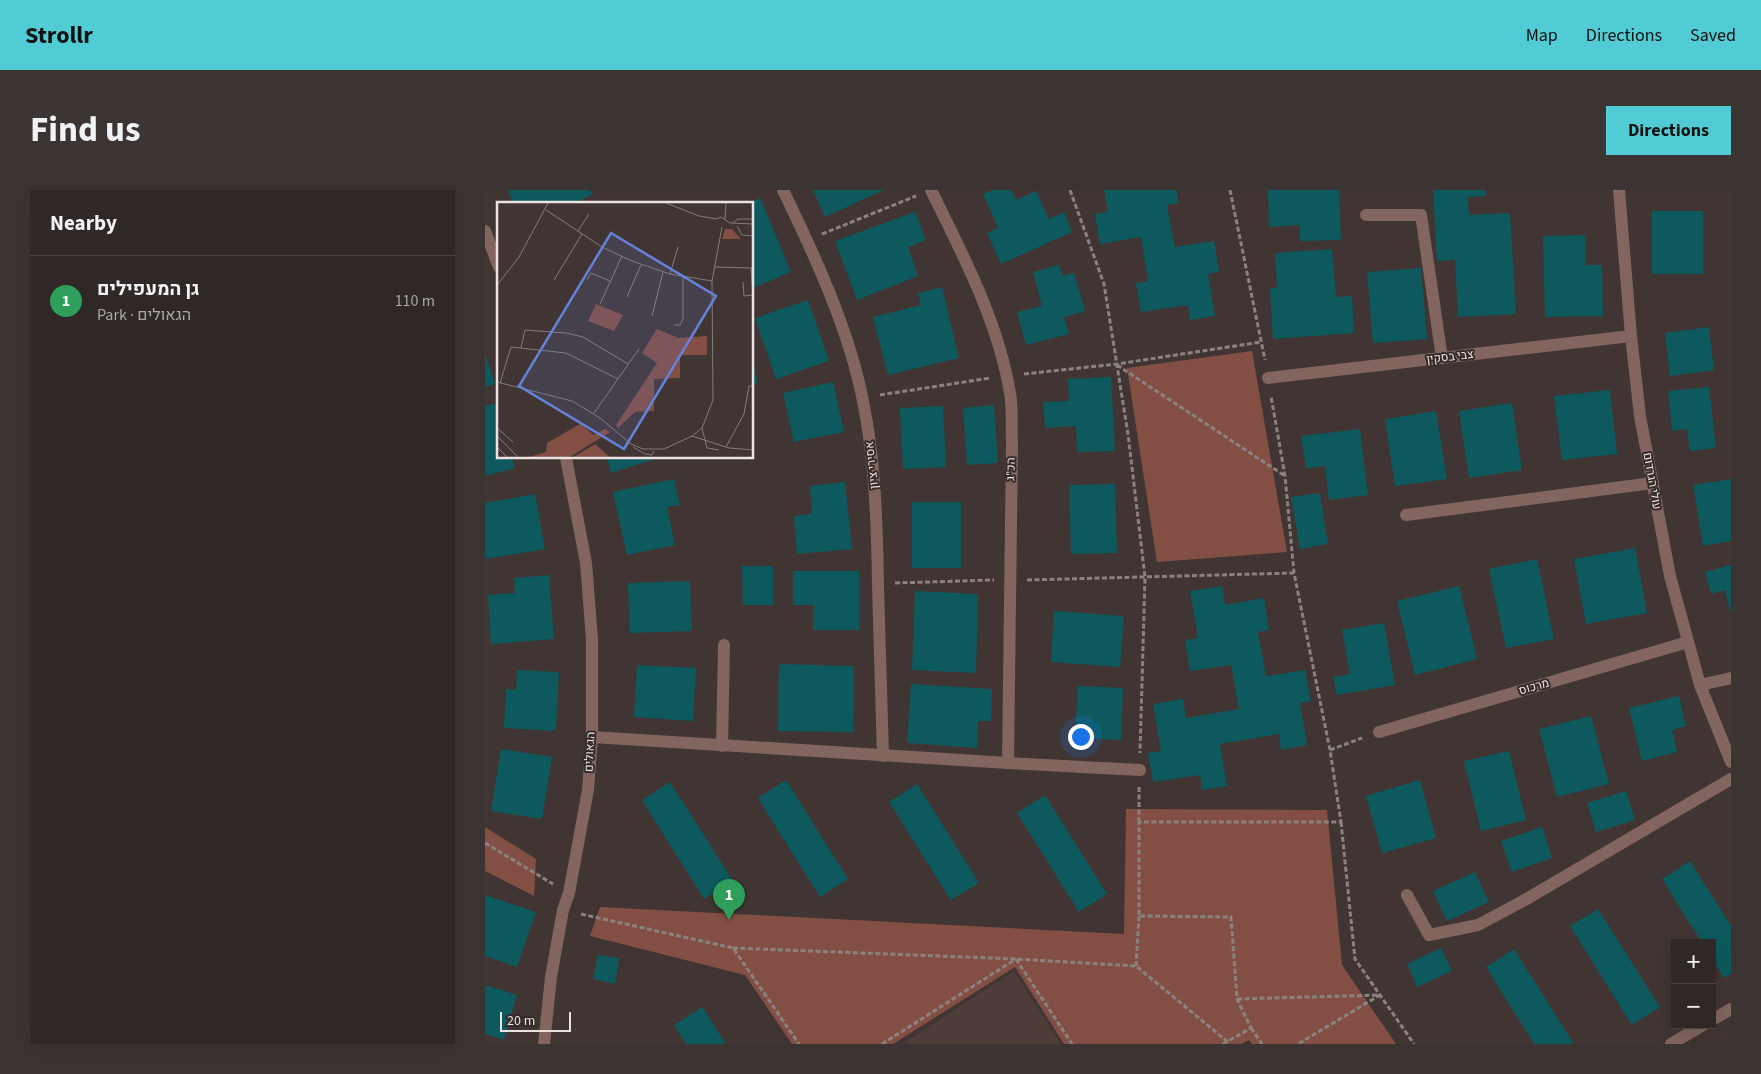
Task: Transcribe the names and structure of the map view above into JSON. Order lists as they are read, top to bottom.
{
  "streets": {
    "street": [
      "צבי בסקין",
      "אסירי ציון",
      "הכ\"ג",
      "עולי הגרדום",
      "מרכוס",
      "הגאולים"
    ]
  },
  "crossings": [
    ["צבי בסקין", "עולי הגרדום"],
    ["עולי הגרדום", "מרכוס"]
  ],
  "scale_bar": "20 m",
  "page": {
    "header": "Strollr",
    "nav": ["Map", "Directions", "Saved"],
    "title": "Find us",
    "buttons": "Directions",
    "heading": "Nearby",
    "list": [
      {
        "mark": "1",
        "name": "גן המעפילים",
        "note": "Park · הגאולים",
        "value": "110 m"
      }
    ],
    "pins": "1",
    "map_buttons": ["+", "−"],
    "scale": "20 m"
  }
}
